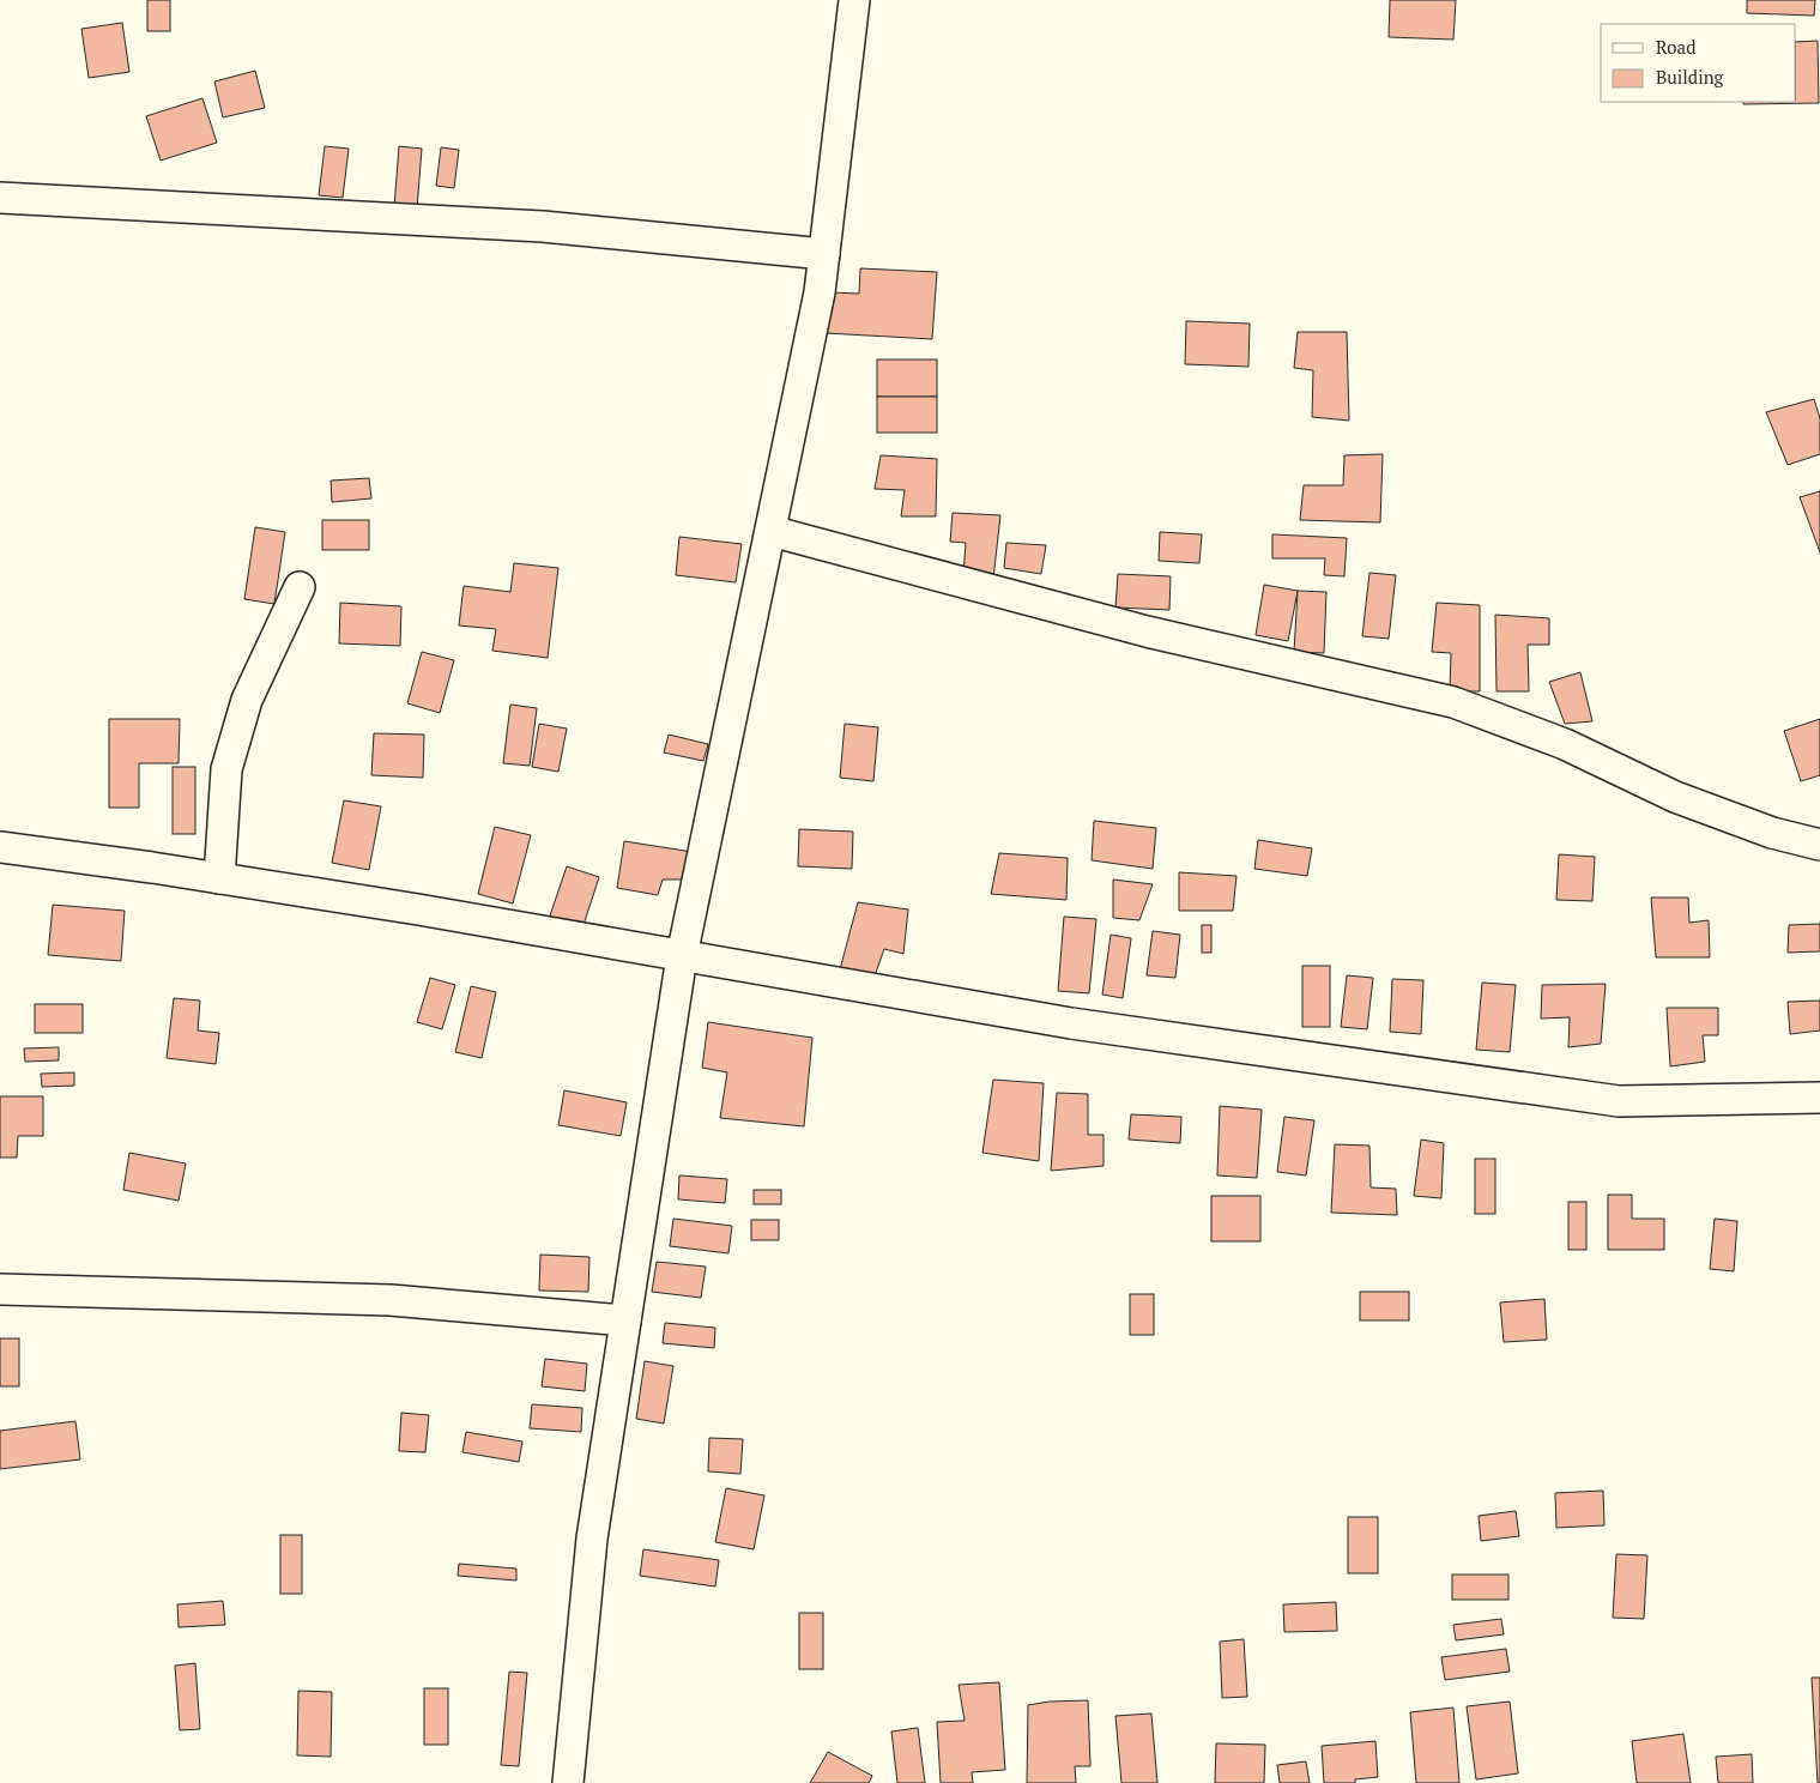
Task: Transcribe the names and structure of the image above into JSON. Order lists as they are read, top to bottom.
{
  "legend": ["Road", "Building"]
}
